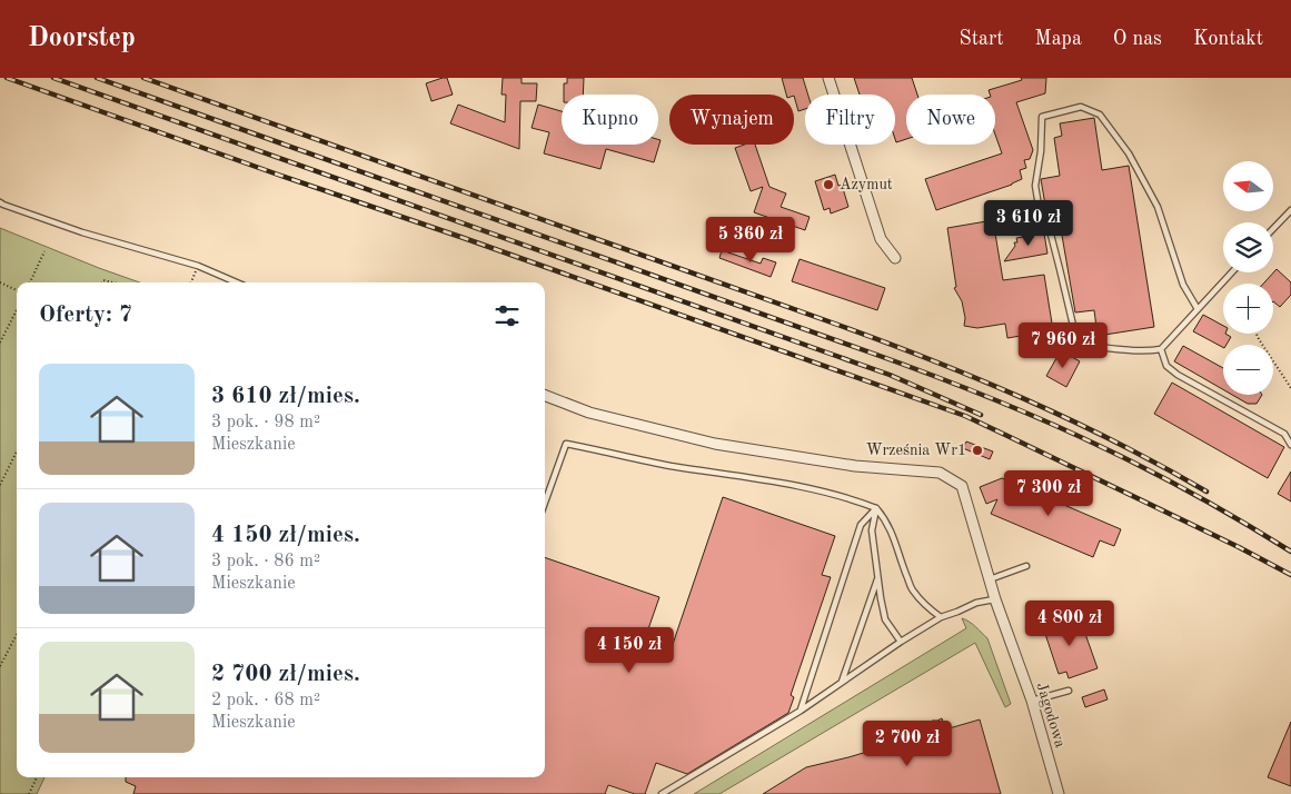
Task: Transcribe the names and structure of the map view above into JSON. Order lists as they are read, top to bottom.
{
  "streets": {
    "street": ["Jagodowa"]
  },
  "places": ["Azymut", "Września Wr1"],
  "north": "left",
  "page": {
    "header": "Doorstep",
    "nav": [
      "Start",
      "Mapa",
      "O nas",
      "Kontakt"
    ],
    "chip": [
      "Kupno",
      "Wynajem",
      "Filtry",
      "Nowe"
    ],
    "map_buttons": ["+", "−"],
    "price": [
      "3 610 zł",
      "5 360 zł",
      "7 960 zł",
      "7 300 zł",
      "4 800 zł",
      "4 150 zł",
      "2 700 zł"
    ],
    "heading": "Oferty: 7",
    "list": [
      {
        "name": "3 610 zł/mies.",
        "note": "3 pok. · 98 m² · Mieszkanie"
      },
      {
        "name": "4 150 zł/mies.",
        "note": "3 pok. · 86 m² · Mieszkanie"
      },
      {
        "name": "2 700 zł/mies.",
        "note": "2 pok. · 68 m² · Mieszkanie"
      }
    ]
  }
}
